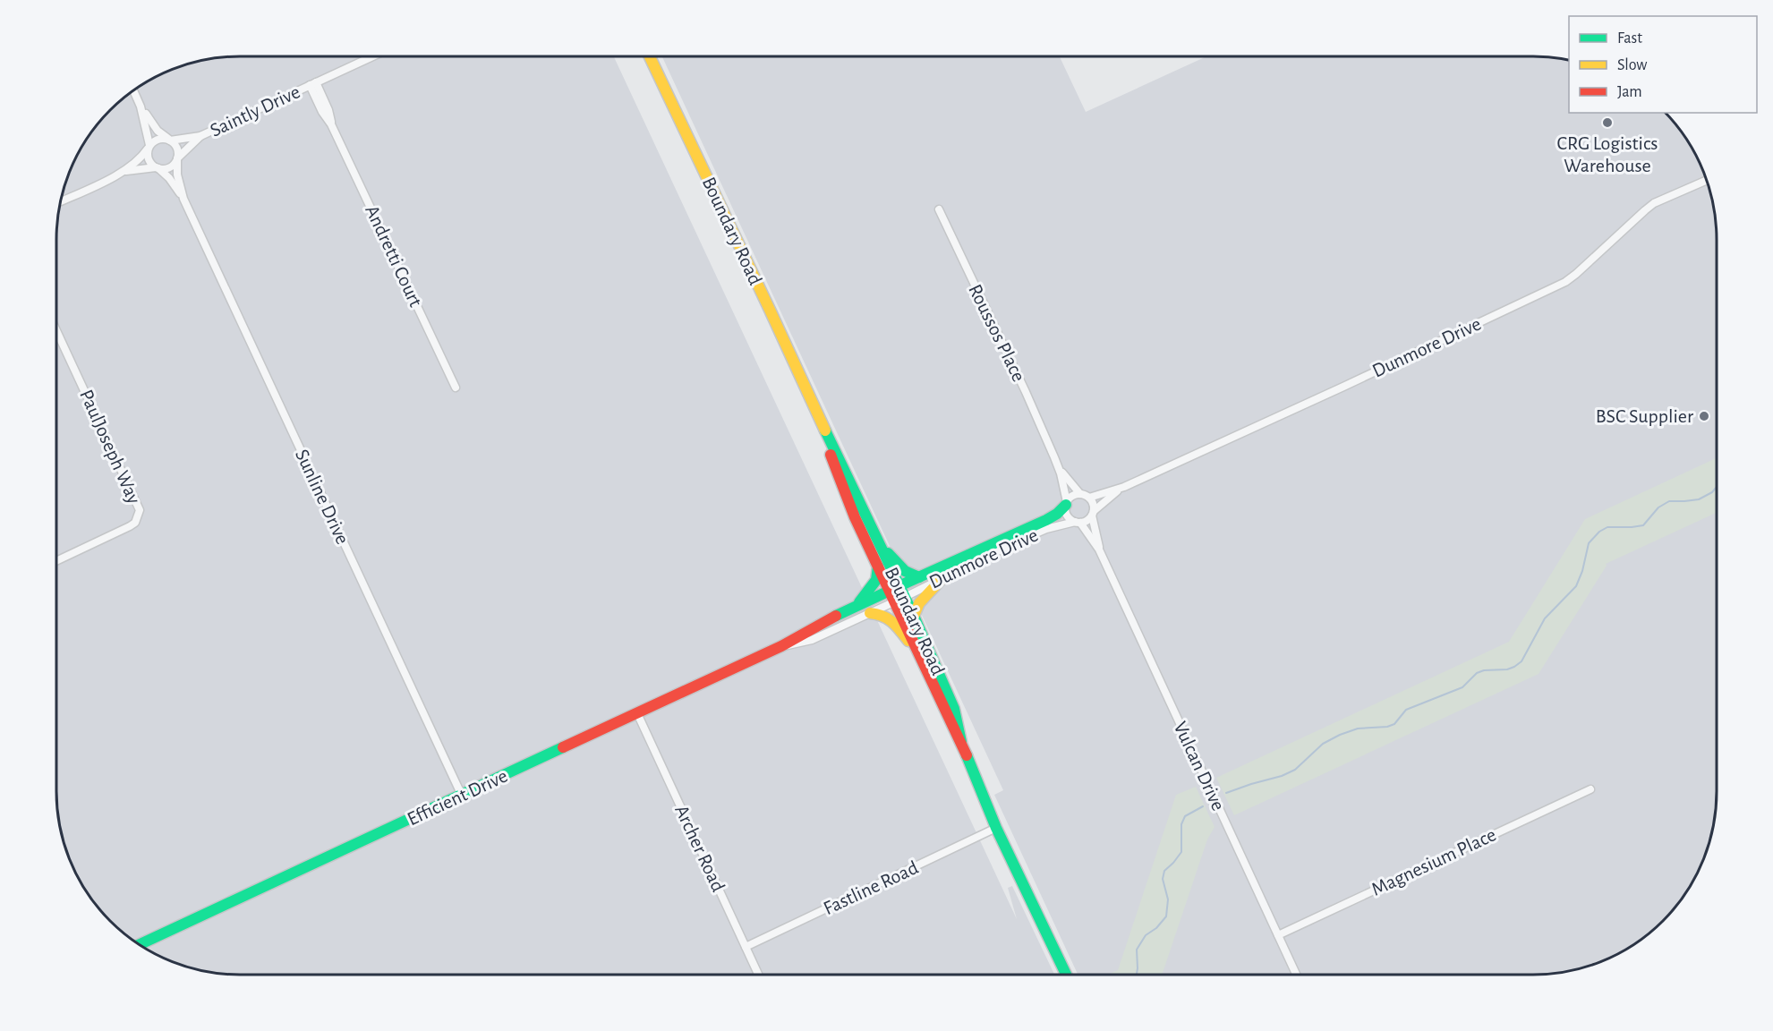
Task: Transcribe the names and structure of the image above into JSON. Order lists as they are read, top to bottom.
{
  "streets": {
    "main road": ["Boundary Road", "Dunmore Drive", "Efficient Drive"],
    "street": [
      "Saintly Drive",
      "Andretti Court",
      "Roussos Place",
      "PaulJoseph Way",
      "Sunline Drive",
      "Vulcan Drive",
      "Archer Road",
      "Magnesium Place",
      "Fastline Road"
    ]
  },
  "crossings": [
    ["Saintly Drive", "Andretti Court"],
    ["Saintly Drive", "Sunline Drive"],
    ["Boundary Road", "Dunmore Drive"],
    ["Boundary Road", "Efficient Drive"],
    ["Boundary Road", "Fastline Road"],
    ["Roussos Place", "Dunmore Drive"],
    ["Roussos Place", "Vulcan Drive"],
    ["Dunmore Drive", "Vulcan Drive"],
    ["Dunmore Drive", "Efficient Drive"],
    ["Sunline Drive", "Efficient Drive"],
    ["Vulcan Drive", "Magnesium Place"],
    ["Efficient Drive", "Archer Road"],
    ["Archer Road", "Fastline Road"]
  ],
  "places": ["CRG Logistics Warehouse", "BSC Supplier"],
  "legend": ["Fast", "Slow", "Jam"]
}
